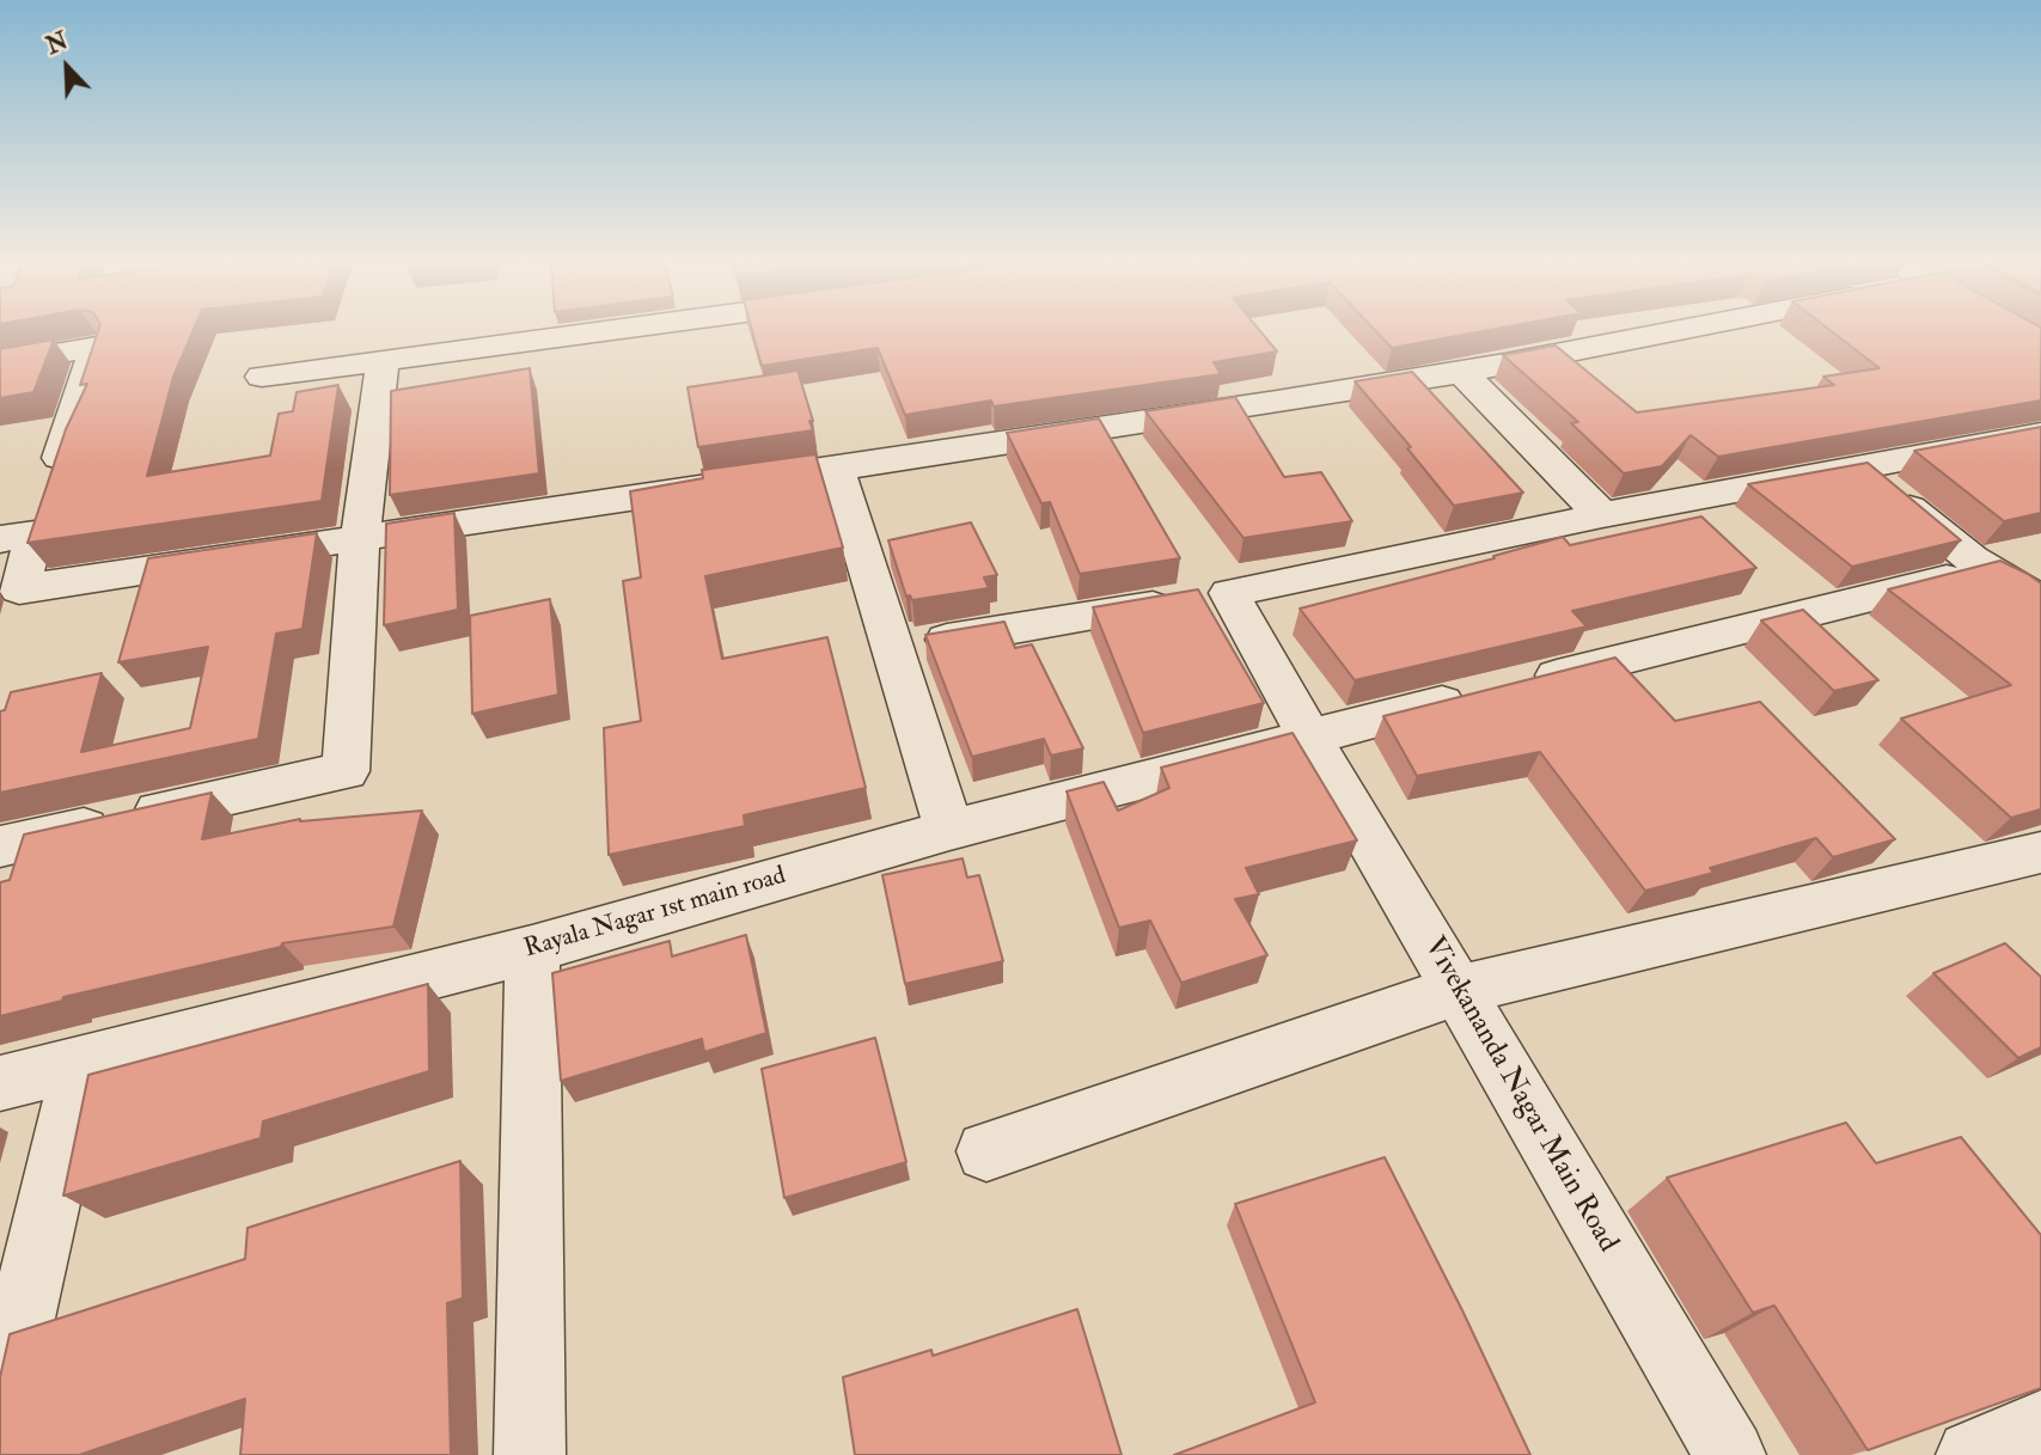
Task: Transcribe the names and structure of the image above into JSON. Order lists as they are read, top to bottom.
{
  "streets": {
    "street": ["Rayala Nagar 1st main road", "Vivekananda Nagar Main Road"]
  },
  "crossings": [
    ["Rayala Nagar 1st main road", "Vivekananda Nagar Main Road"]
  ],
  "north": "top left"
}
